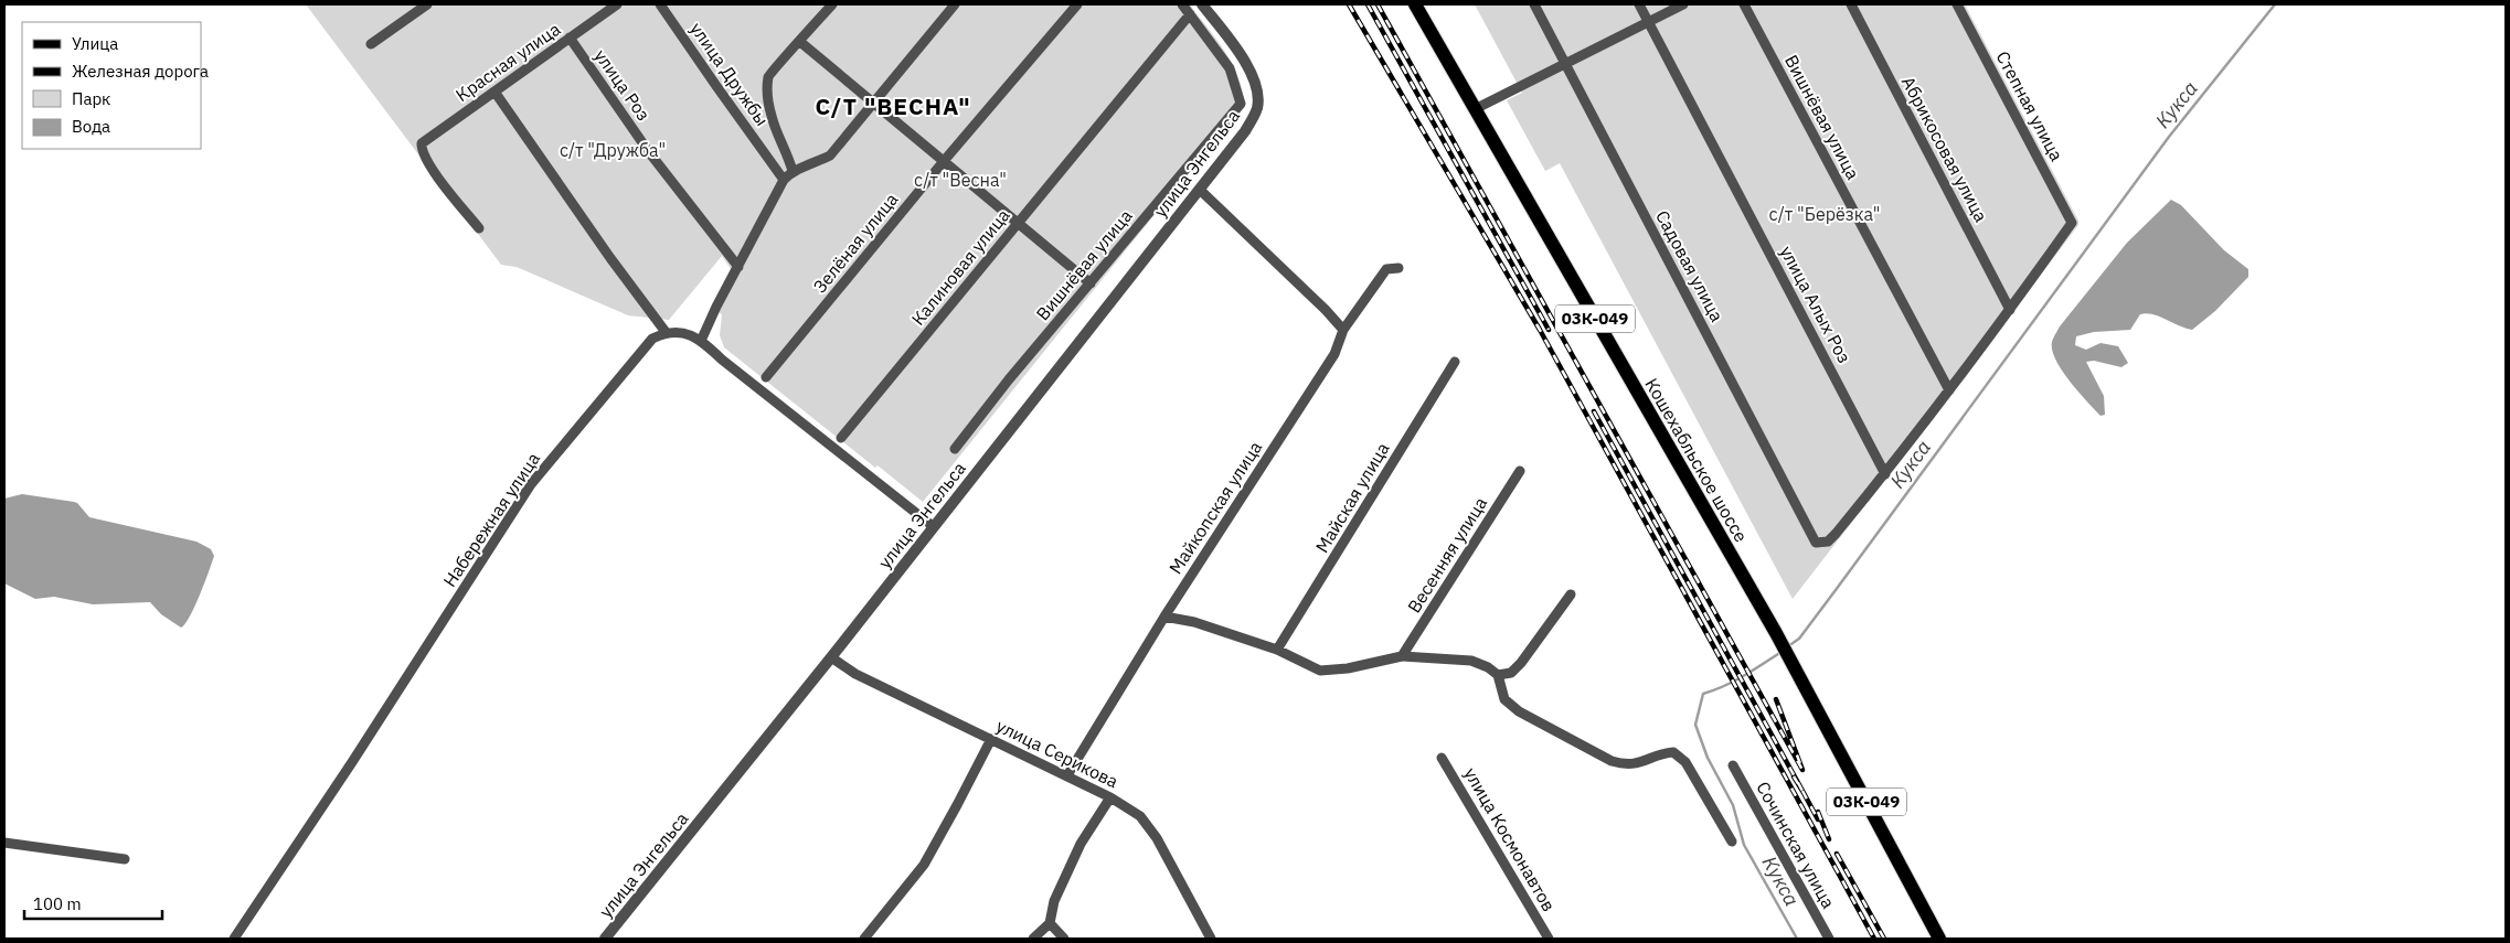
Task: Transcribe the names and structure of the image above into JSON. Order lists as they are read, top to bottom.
{
  "streets": {
    "main road": ["03К-049", "Кошехабльское шоссе"],
    "street": [
      "Красная улица",
      "улица Дружбы",
      "улица Роз",
      "Степная улица",
      "Вишнёвая улица",
      "Абрикосовая улица",
      "улица Энгельса",
      "Зелёная улица",
      "Садовая улица",
      "Калиновая улица",
      "улица Алых Роз",
      "Майская улица",
      "Майкопская улица",
      "Набережная улица",
      "Весенняя улица",
      "улица Серикова",
      "улица Космонавтов",
      "Сочинская улица"
    ]
  },
  "crossings": [
    ["Красная улица", "улица Роз"],
    ["Степная улица", "Абрикосовая улица"],
    ["Вишнёвая улица", "Калиновая улица"],
    ["улица Энгельса", "улица Серикова"],
    ["Садовая улица", "улица Алых Роз"],
    ["Майкопская улица", "улица Серикова"]
  ],
  "districts": ["С/Т \"ВЕСНА\""],
  "water": ["Кукса"],
  "parks": ["с/т \"Дружба\"", "с/т \"Весна\"", "с/т \"Берёзка\""],
  "legend": [
    "Улица",
    "Железная дорога",
    "Парк",
    "Вода"
  ],
  "scale_bar": "100 m"
}
